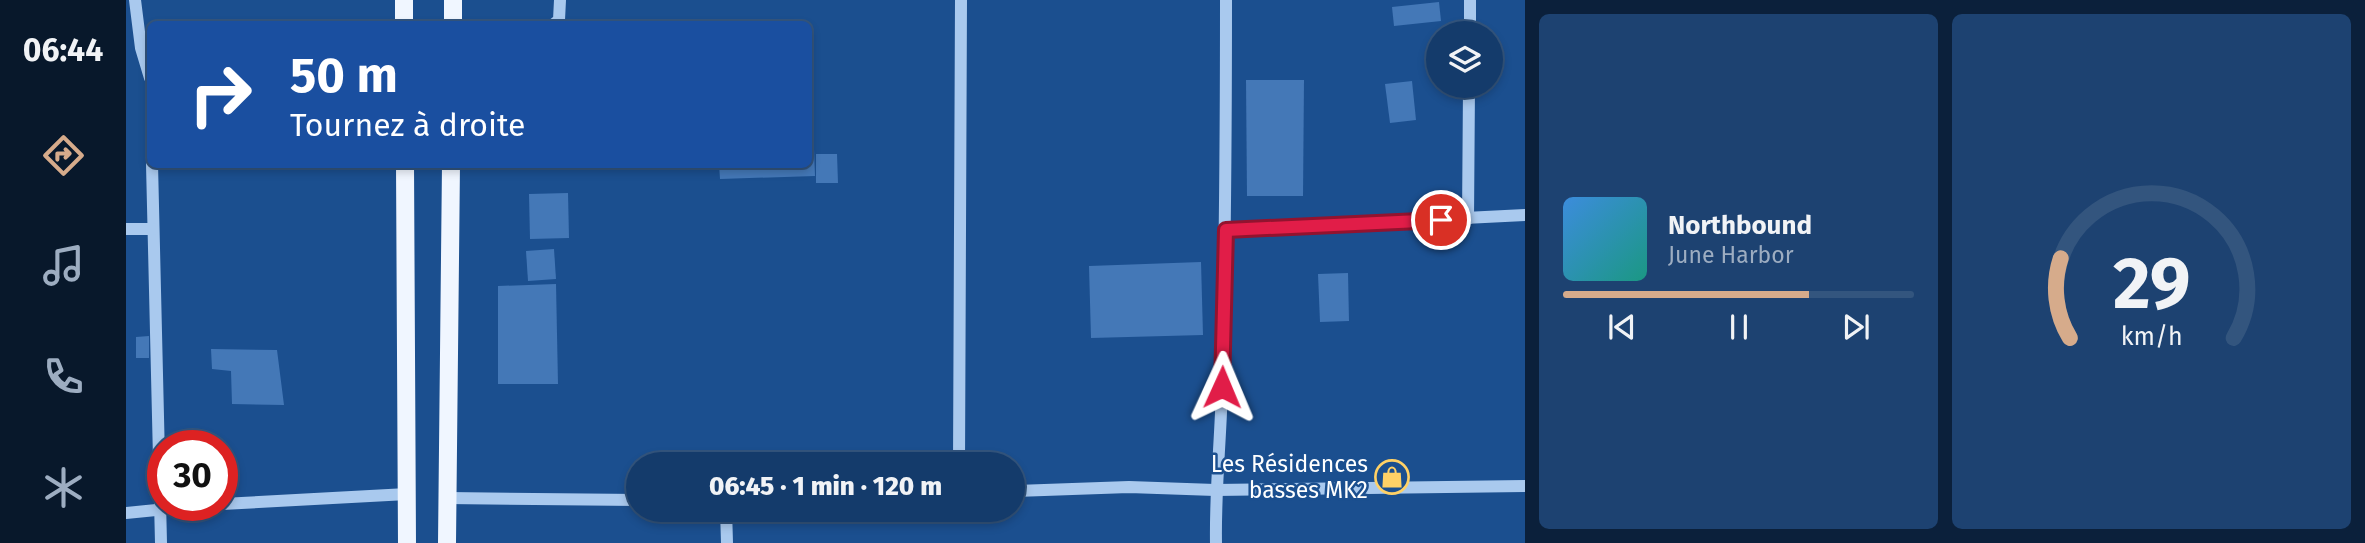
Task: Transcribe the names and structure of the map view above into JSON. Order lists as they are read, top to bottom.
{
  "places": {
    "shop": ["Les Résidences basses MK2"]
  },
  "page": {
    "tabs": "06:44",
    "turn": ["50 m", "Tournez à droite"],
    "song": ["Northbound", "June Harbor"],
    "limit": "30",
    "trip": "06:45 · 1 min · 120 m",
    "gauge": ["29", "km/h"]
  }
}
